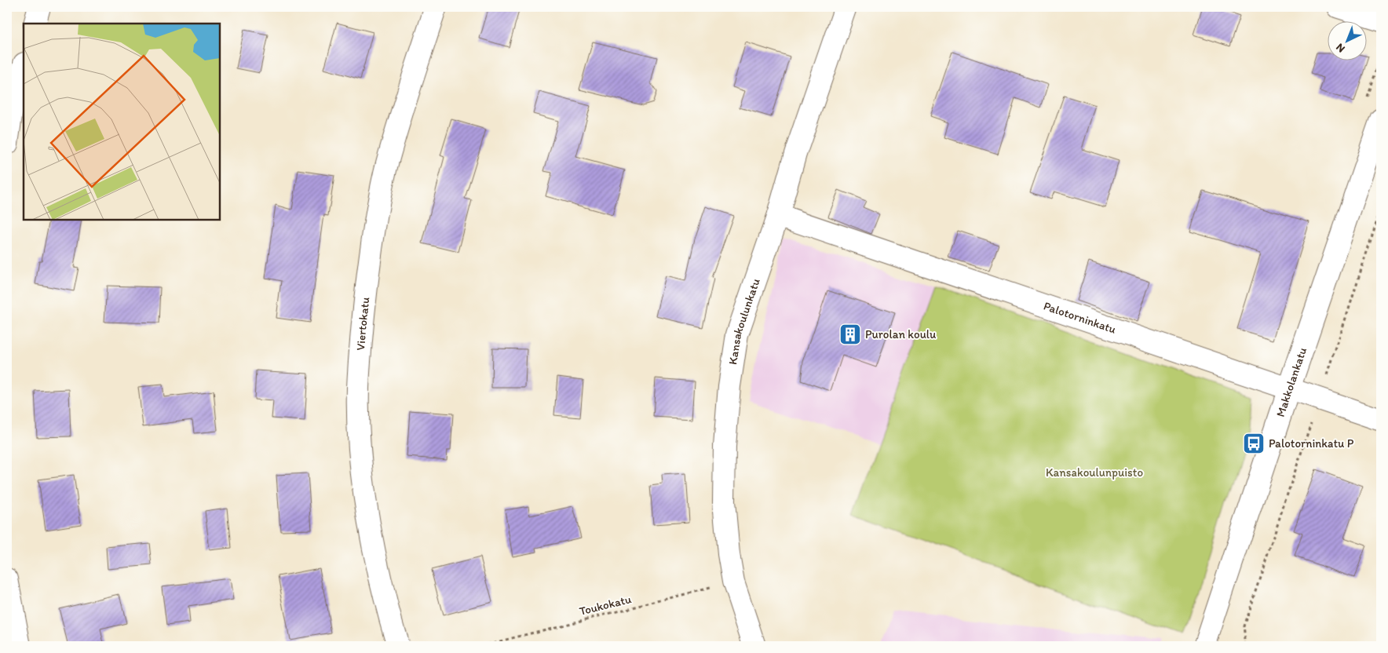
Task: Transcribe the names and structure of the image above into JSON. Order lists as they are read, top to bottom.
{
  "streets": {
    "street": [
      "Palotorninkatu",
      "Kansakoulunkatu",
      "Viertokatu",
      "Makkolankatu"
    ],
    "path": ["Toukokatu"]
  },
  "crossings": [
    ["Palotorninkatu", "Kansakoulunkatu"],
    ["Palotorninkatu", "Makkolankatu"],
    ["Kansakoulunkatu", "Toukokatu"]
  ],
  "parks": ["Kansakoulunpuisto"],
  "places": {
    "building": ["Purolan koulu"],
    "bus stop": ["Palotorninkatu P"]
  },
  "north": "bottom left"
}
